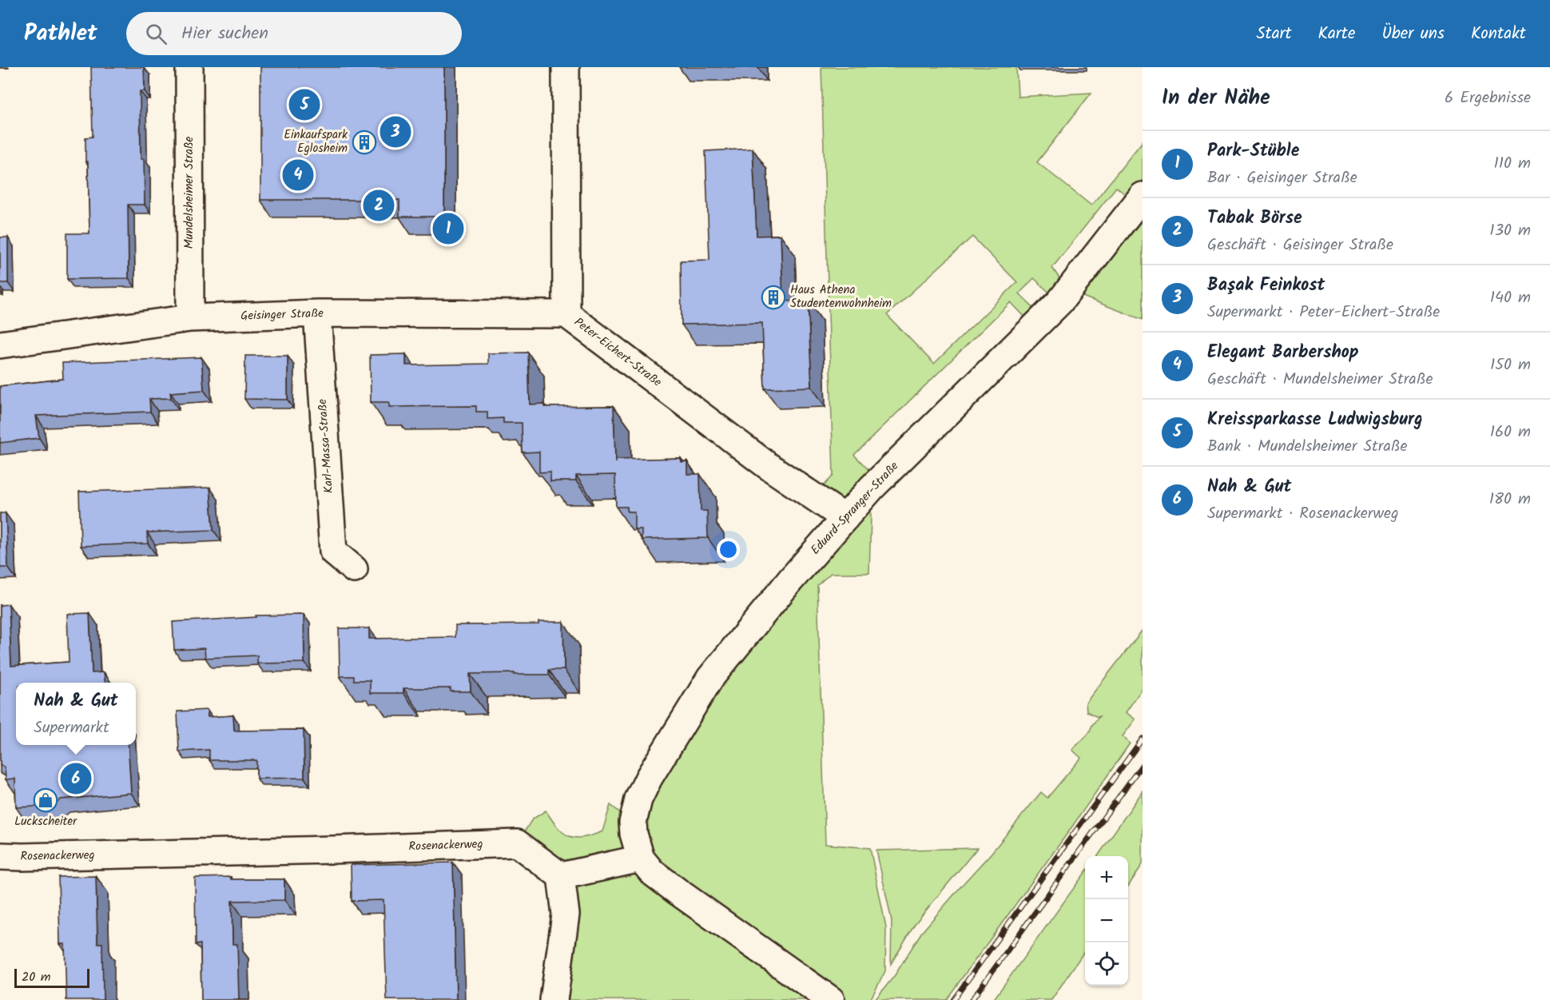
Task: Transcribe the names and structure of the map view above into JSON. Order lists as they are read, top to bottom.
{
  "streets": {
    "street": [
      "Mundelsheimer Straße",
      "Geisinger Straße",
      "Peter-Eichert-Straße",
      "Karl-Massa-Straße",
      "Eduard-Spranger-Straße",
      "Rosenackerweg"
    ]
  },
  "crossings": [
    ["Mundelsheimer Straße", "Geisinger Straße"],
    ["Geisinger Straße", "Peter-Eichert-Straße"],
    ["Geisinger Straße", "Karl-Massa-Straße"],
    ["Peter-Eichert-Straße", "Eduard-Spranger-Straße"]
  ],
  "places": {
    "building": ["Einkaufspark Eglosheim", "Haus Athena Studentenwohnheim"],
    "shop": ["Luckscheiter"]
  },
  "scale_bar": "20 m",
  "page": {
    "header": "Pathlet",
    "search": "Hier suchen",
    "nav": [
      "Start",
      "Karte",
      "Über uns",
      "Kontakt"
    ],
    "heading": ["In der Nähe", "6 Ergebnisse"],
    "pins": [
      "5",
      "3",
      "4",
      "2",
      "1",
      "6"
    ],
    "list": [
      {
        "mark": "1",
        "name": "Park-Stüble",
        "note": "Bar · Geisinger Straße",
        "value": "110 m"
      },
      {
        "mark": "2",
        "name": "Tabak Börse",
        "note": "Geschäft · Geisinger Straße",
        "value": "130 m"
      },
      {
        "mark": "3",
        "name": "Başak Feinkost",
        "note": "Supermarkt · Peter-Eichert-Straße",
        "value": "140 m"
      },
      {
        "mark": "4",
        "name": "Elegant Barbershop",
        "note": "Geschäft · Mundelsheimer Straße",
        "value": "150 m"
      },
      {
        "mark": "5",
        "name": "Kreissparkasse Ludwigsburg",
        "note": "Bank · Mundelsheimer Straße",
        "value": "160 m"
      },
      {
        "mark": "6",
        "name": "Nah & Gut",
        "note": "Supermarkt · Rosenackerweg",
        "value": "180 m"
      }
    ],
    "popup": ["Nah & Gut", "Supermarkt"],
    "map_buttons": ["+", "−"],
    "scale": "20 m"
  }
}
